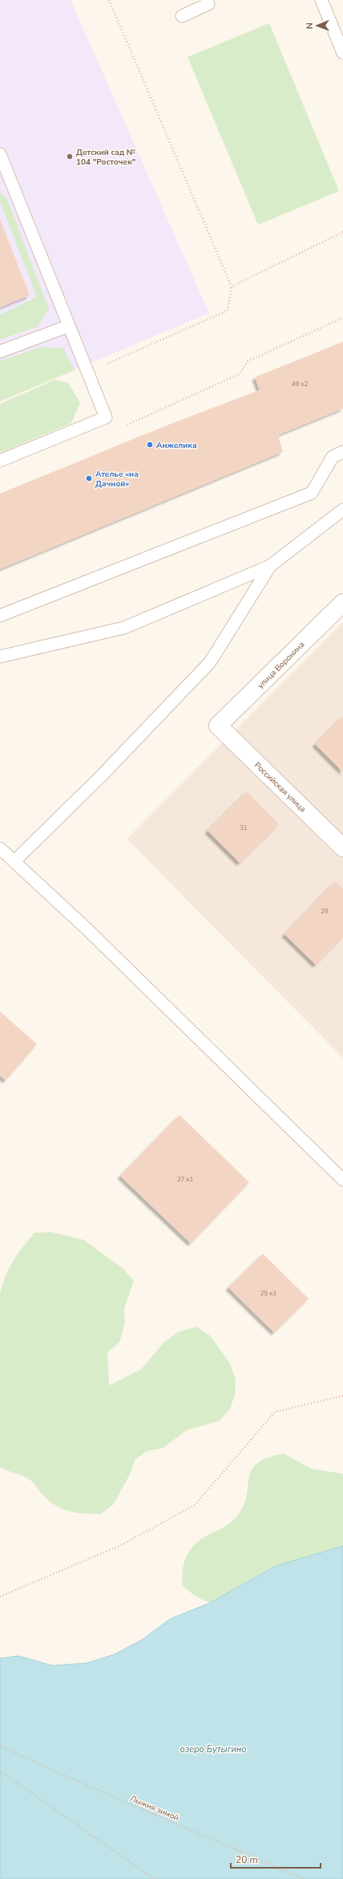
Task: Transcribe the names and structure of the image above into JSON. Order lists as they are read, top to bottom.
{
  "streets": {
    "street": ["улица Воронина", "Российская улица"],
    "path": ["Лыжня зимой"]
  },
  "crossings": [
    ["улица Воронина", "Российская улица"]
  ],
  "water": ["озеро Бутыгино"],
  "places": ["Детский сад № 104 \"Росточек\"", "Анжелика", "Ателье «на Дачной»"],
  "house_numbers": [
    "49 к2",
    "31",
    "29",
    "27 к1",
    "25 к1"
  ],
  "scale_bar": "20 m",
  "north": "left"
}
